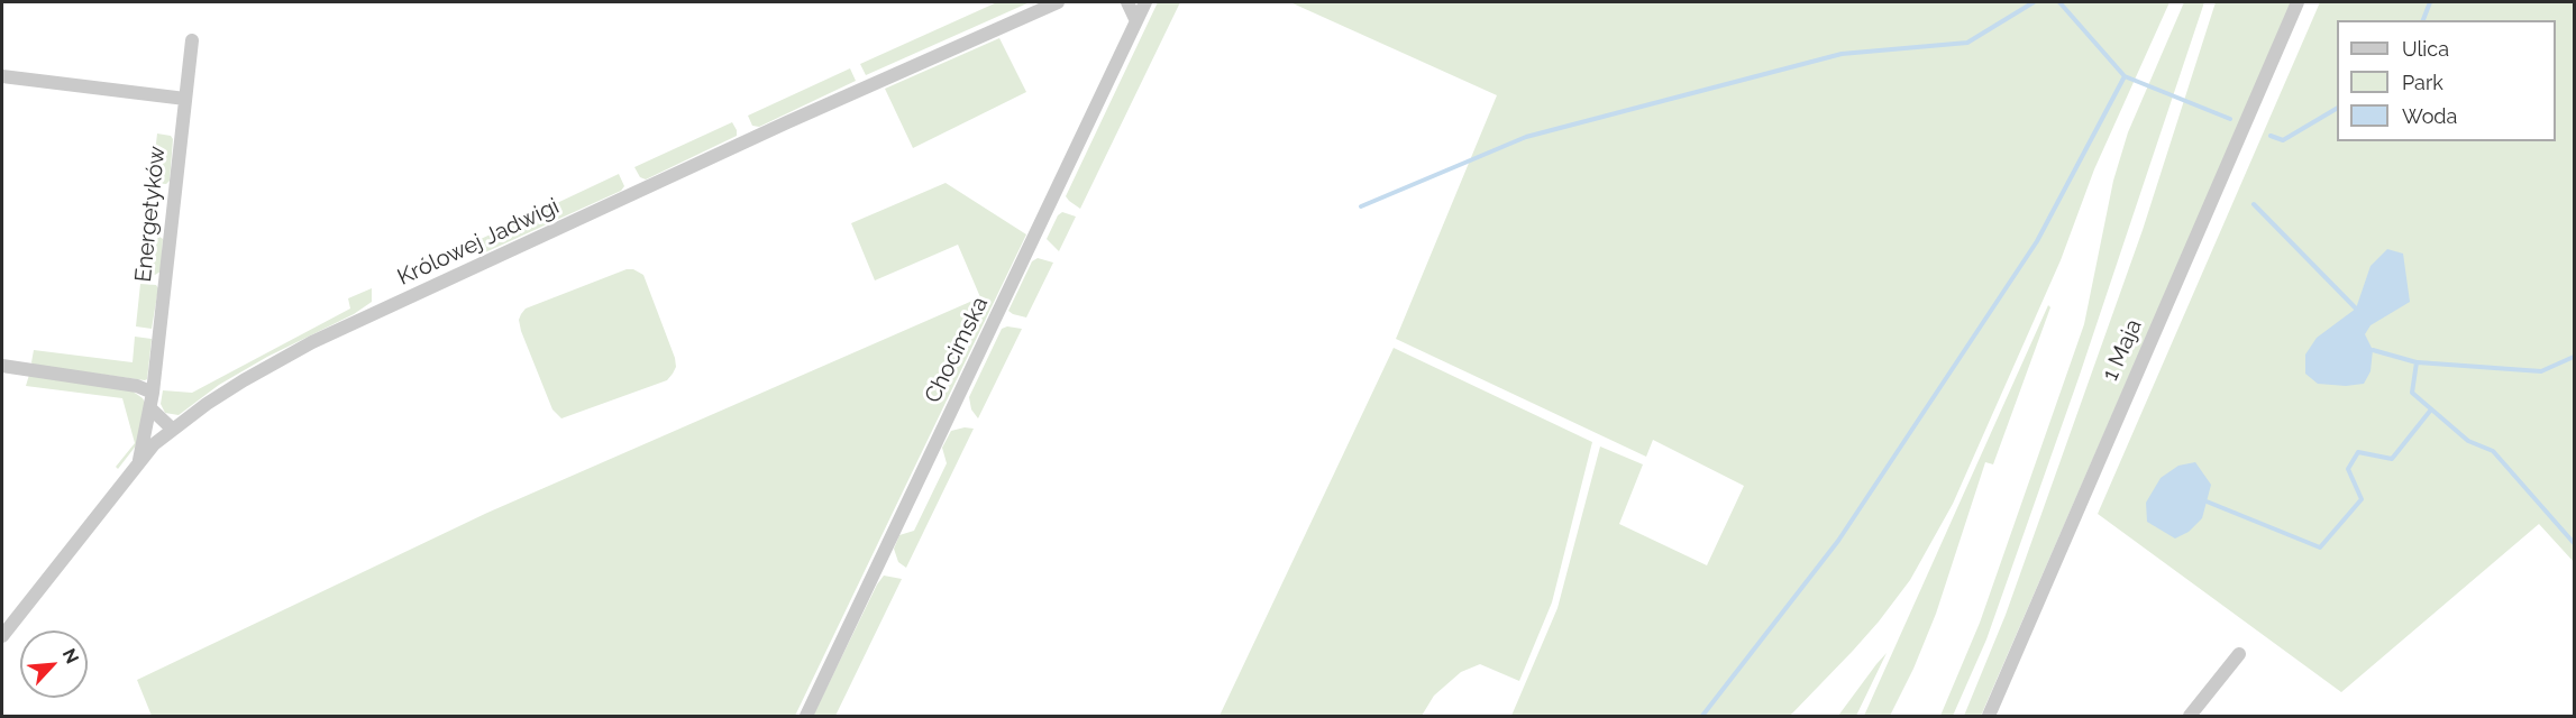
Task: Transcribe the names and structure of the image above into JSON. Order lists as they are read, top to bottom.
{
  "streets": {
    "street": [
      "Energetyków",
      "Królowej Jadwigi",
      "Chocimska",
      "1 Maja"
    ]
  },
  "crossings": [
    ["Energetyków", "Królowej Jadwigi"]
  ],
  "legend": ["Ulica", "Park", "Woda"],
  "north": "top right"
}
